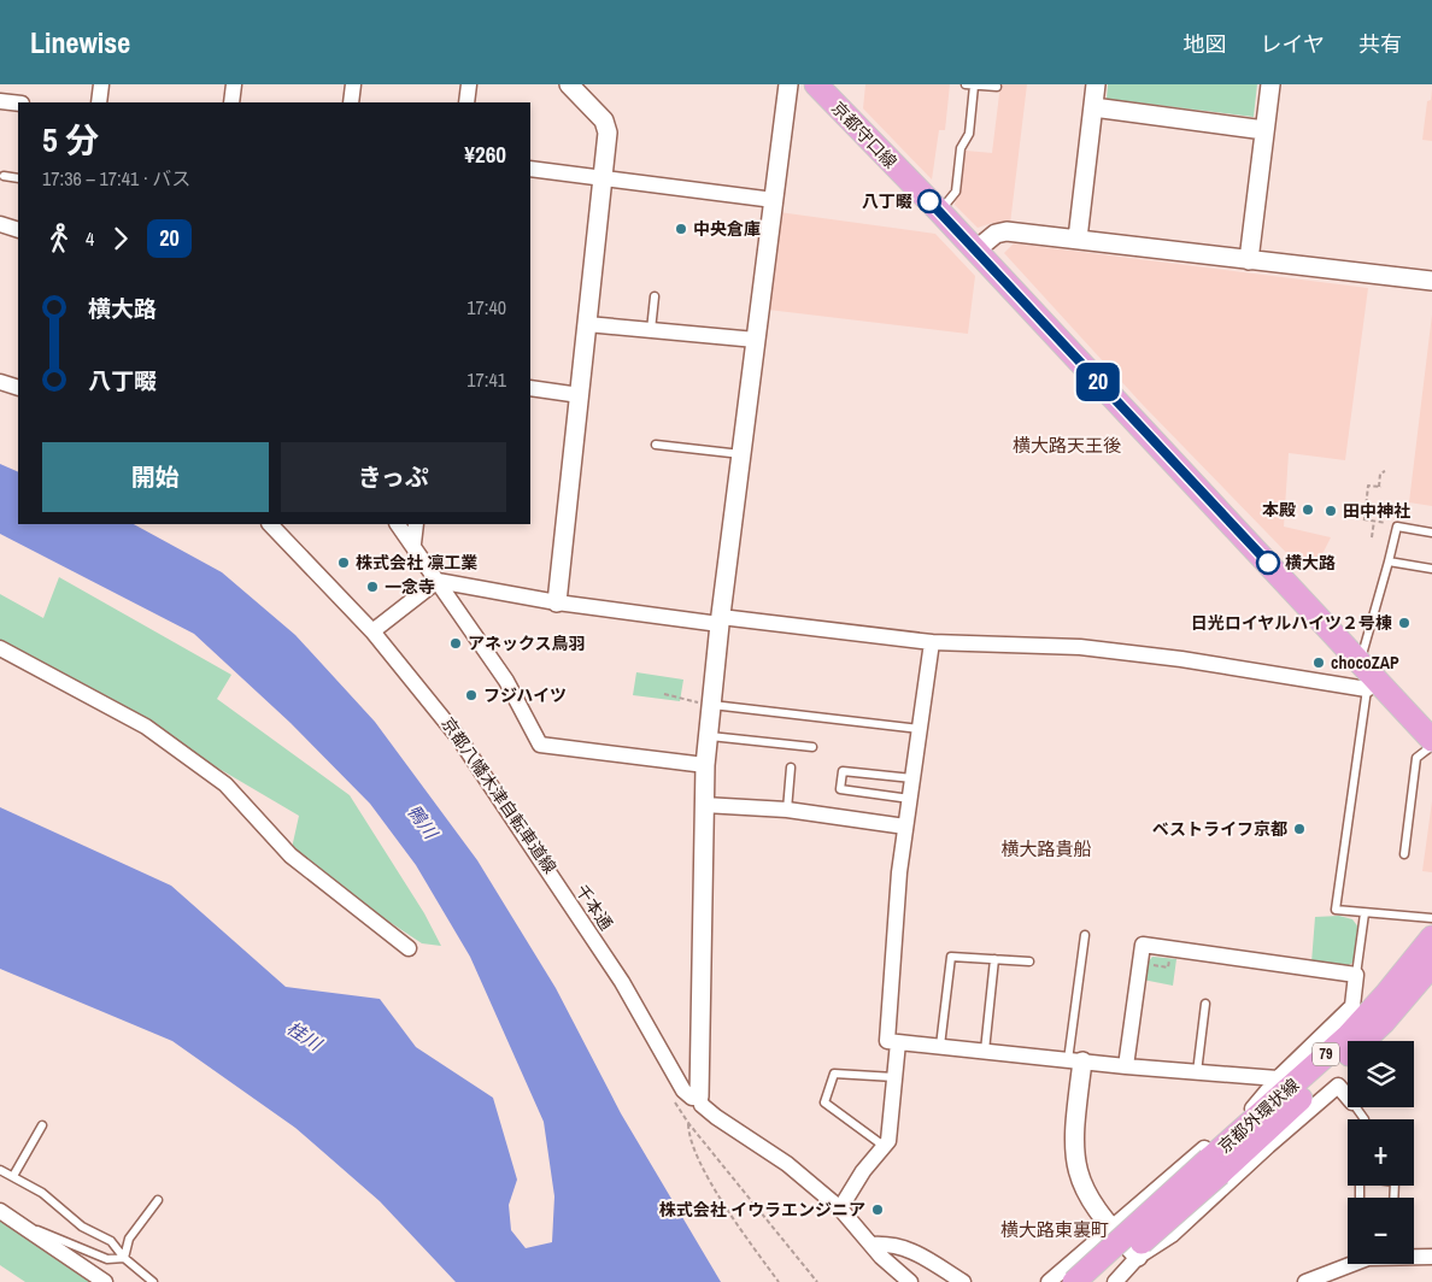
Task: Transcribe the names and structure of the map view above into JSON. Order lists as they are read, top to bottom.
{
  "streets": {
    "main road": ["京都守口線", "79", "京都外環状線"],
    "street": ["千本通"]
  },
  "districts": ["横大路天王後", "横大路貴船", "横大路東裏町"],
  "water": ["鴨川", "桂川"],
  "places": [
    "八丁畷",
    "中央倉庫",
    "本殿",
    "田中神社",
    "株式会社 凛工業",
    "横大路",
    "一念寺",
    "日光ロイヤルハイツ２号棟",
    "アネックス鳥羽",
    "chocoZAP",
    "フジハイツ",
    "ベストライフ京都",
    "株式会社 イウラエンジニア"
  ],
  "lines": ["bus line 20"],
  "page": {
    "header": "Linewise",
    "nav": ["地図", "レイヤ", "共有"],
    "on_map": "20",
    "heading": ["5 分", "17:36 – 17:41 · バス", "¥260"],
    "legs": ["4", "20"],
    "list": [
      {
        "name": "横大路",
        "value": "17:40"
      },
      {
        "name": "八丁畷",
        "value": "17:41"
      }
    ],
    "buttons": ["開始", "きっぷ"],
    "map_buttons": ["+", "−"]
  }
}
